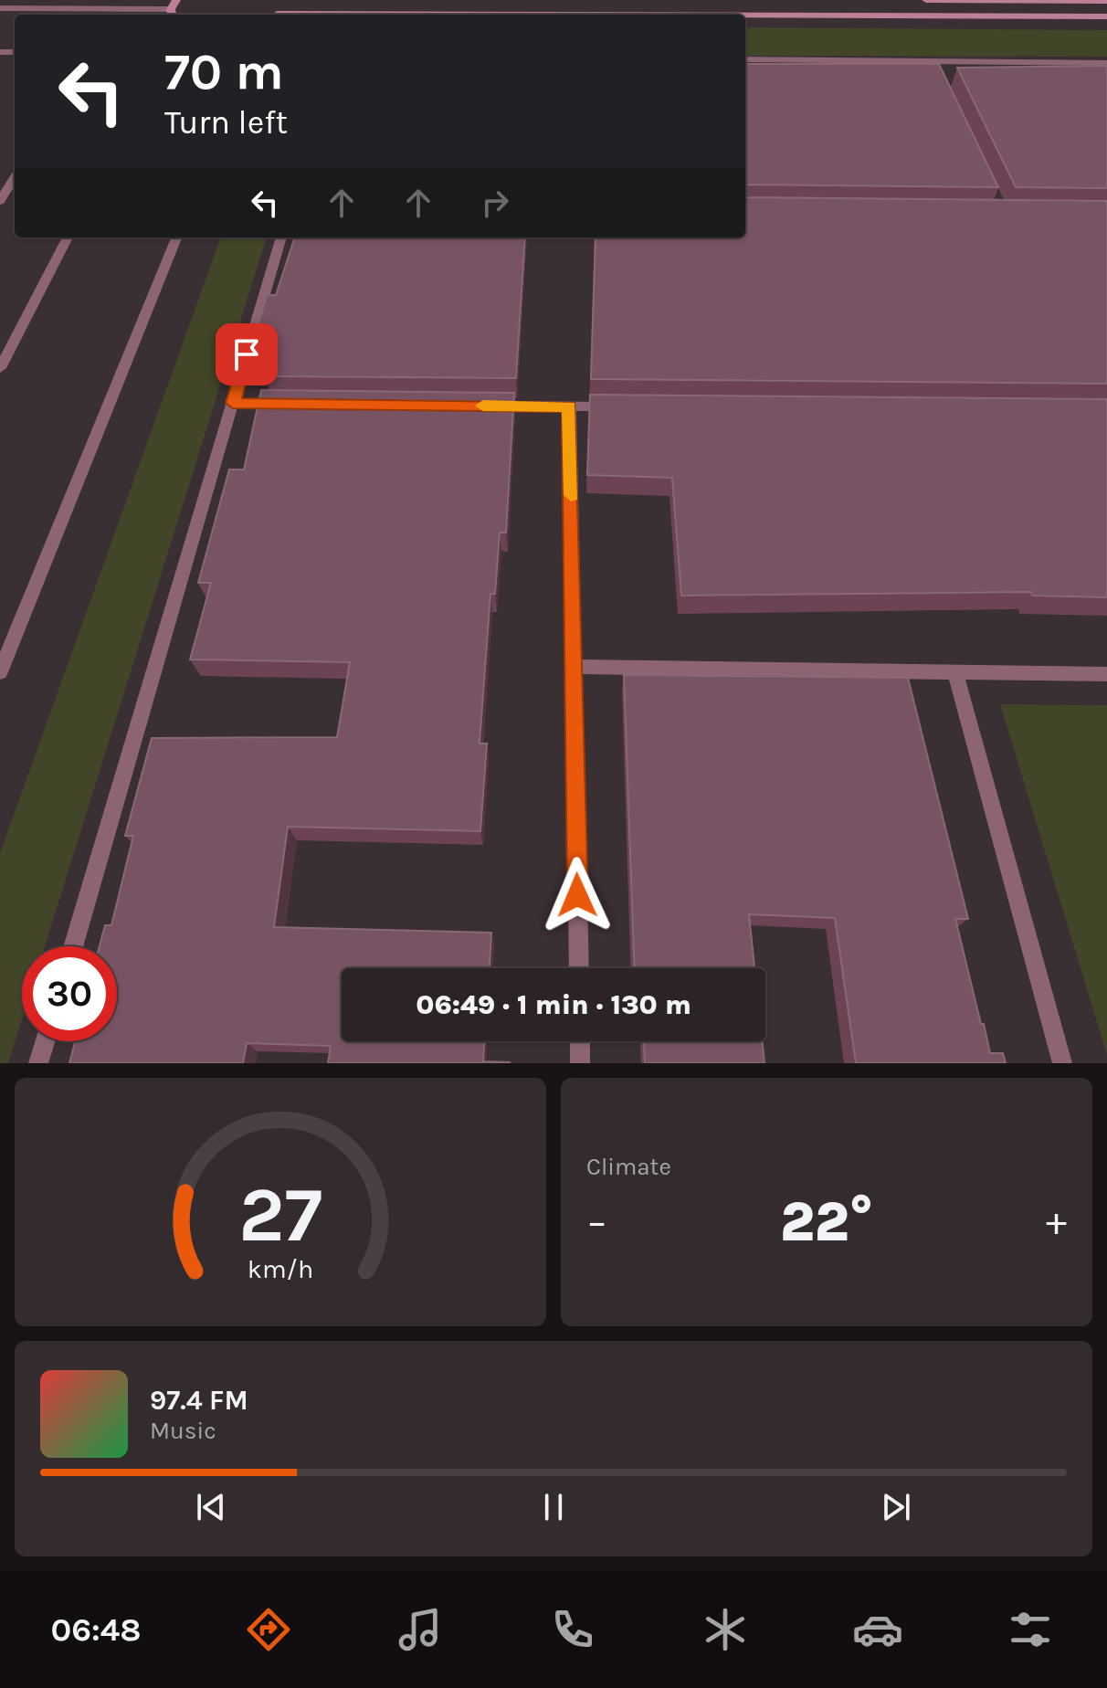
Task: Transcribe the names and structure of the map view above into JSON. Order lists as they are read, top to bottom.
{
  "page": {
    "turn": ["70 m", "Turn left"],
    "limit": "30",
    "trip": "06:49 · 1 min · 130 m",
    "tile": "Climate",
    "heat": ["−", "22°", "+"],
    "song": ["97.4 FM", "Music"],
    "tabs": "06:48",
    "gauge": ["27", "km/h"]
  }
}
